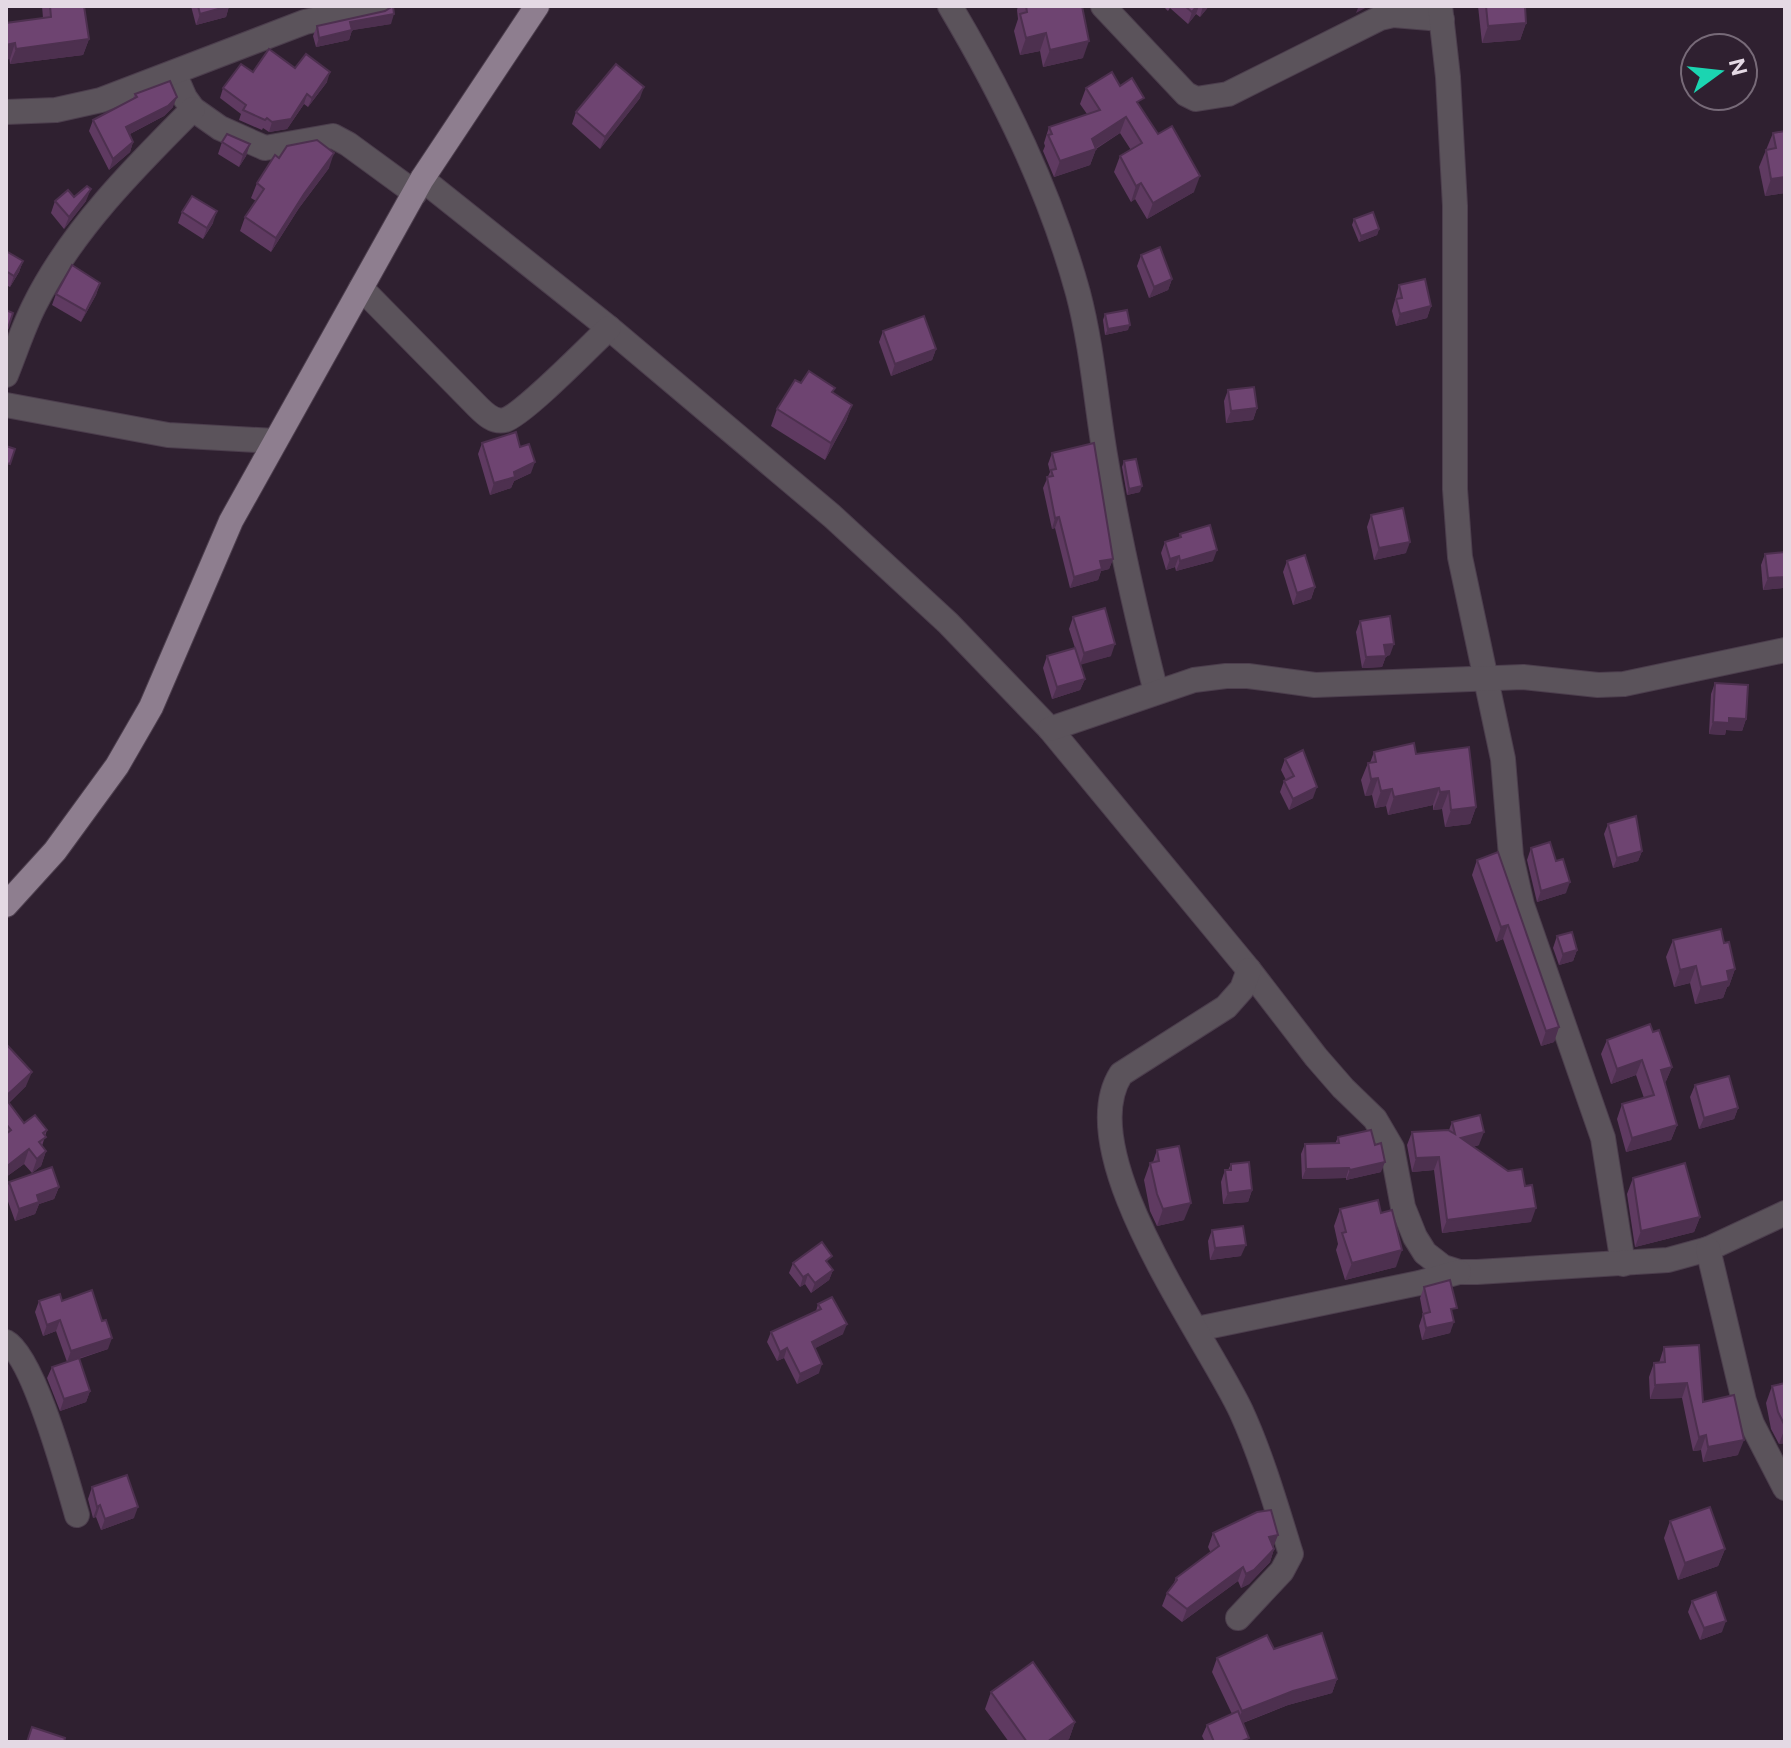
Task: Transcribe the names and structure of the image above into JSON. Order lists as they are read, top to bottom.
{
  "north": "right"
}
